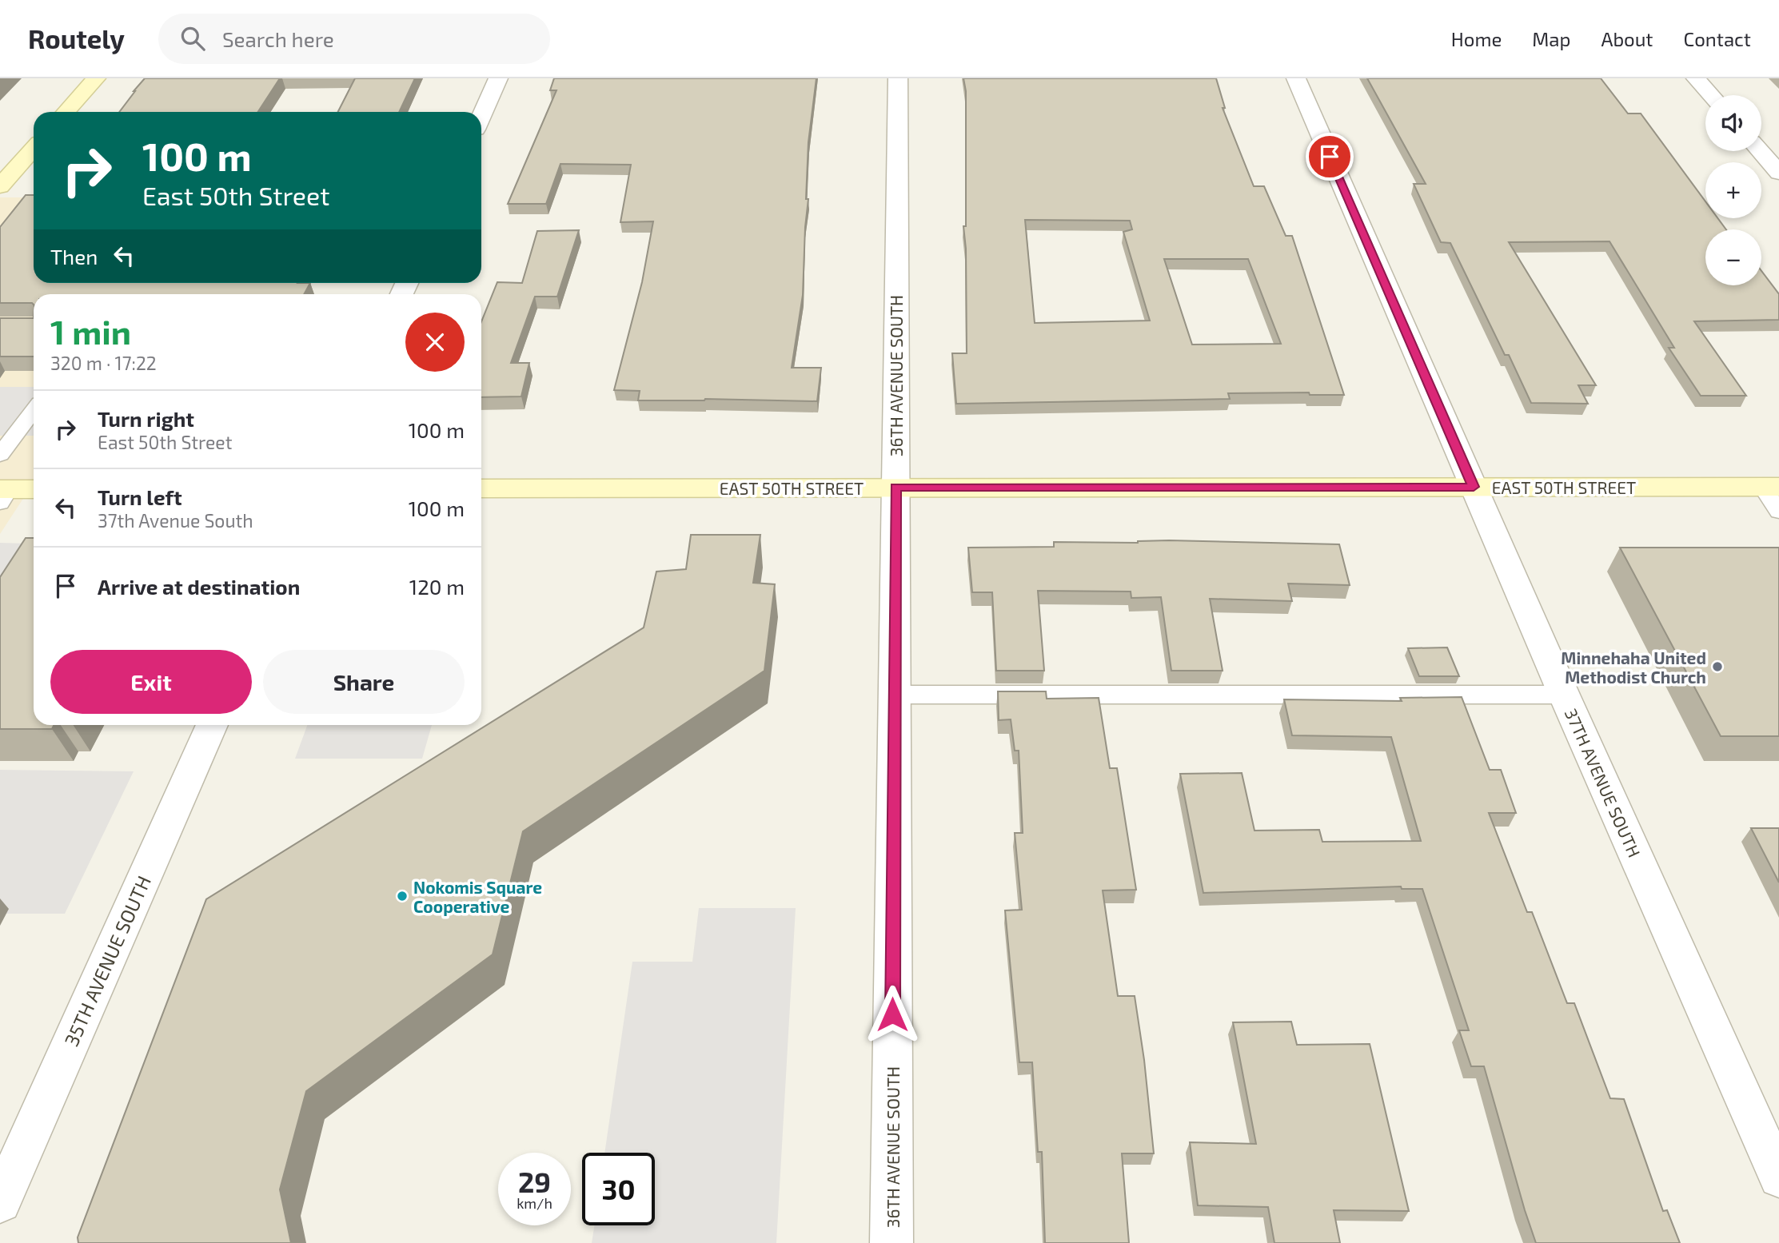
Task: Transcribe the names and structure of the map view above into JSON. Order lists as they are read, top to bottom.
{
  "streets": {
    "street": [
      "36TH AVENUE SOUTH",
      "EAST 50TH STREET",
      "37TH AVENUE SOUTH",
      "35TH AVENUE SOUTH"
    ]
  },
  "crossings": [
    ["36TH AVENUE SOUTH", "EAST 50TH STREET"],
    ["EAST 50TH STREET", "37TH AVENUE SOUTH"]
  ],
  "places": ["Minnehaha United Methodist Church", "Nokomis Square Cooperative"],
  "page": {
    "header": "Routely",
    "search": "Search here",
    "nav": [
      "Home",
      "Map",
      "About",
      "Contact"
    ],
    "map_buttons": ["+", "−"],
    "turn": ["100 m", "East 50th Street"],
    "then": "Then",
    "heading": ["1 min", "320 m · 17:22"],
    "list": [
      {
        "name": "Turn right",
        "note": "East 50th Street",
        "value": "100 m"
      },
      {
        "name": "Turn left",
        "note": "37th Avenue South",
        "value": "100 m"
      },
      {
        "name": "Arrive at destination",
        "value": "120 m"
      }
    ],
    "buttons": ["Exit", "Share"],
    "speed": "29 km/h",
    "limit": "30"
  }
}
